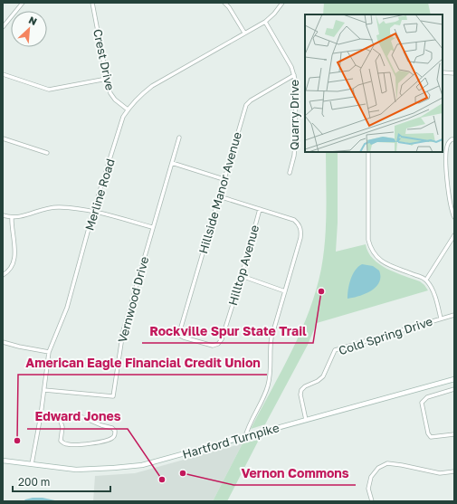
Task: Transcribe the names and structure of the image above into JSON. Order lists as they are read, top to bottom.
{
  "streets": {
    "main road": ["Hartford Turnpike"],
    "street": [
      "Crest Drive",
      "Quarry Drive",
      "Hillside Manor Avenue",
      "Merline Road",
      "Hilltop Avenue",
      "Vernwood Drive",
      "Cold Spring Drive"
    ]
  },
  "crossings": [
    ["Crest Drive", "Merline Road"],
    ["Quarry Drive", "Hillside Manor Avenue"],
    ["Quarry Drive", "Merline Road"],
    ["Hillside Manor Avenue", "Hilltop Avenue"],
    ["Merline Road", "Vernwood Drive"],
    ["Merline Road", "Hartford Turnpike"],
    ["Cold Spring Drive", "Hartford Turnpike"]
  ],
  "places": [
    "Rockville Spur State Trail",
    "American Eagle Financial Credit Union",
    "Vernon Commons",
    "Edward Jones"
  ],
  "scale_bar": "200 m",
  "north": "top right"
}
